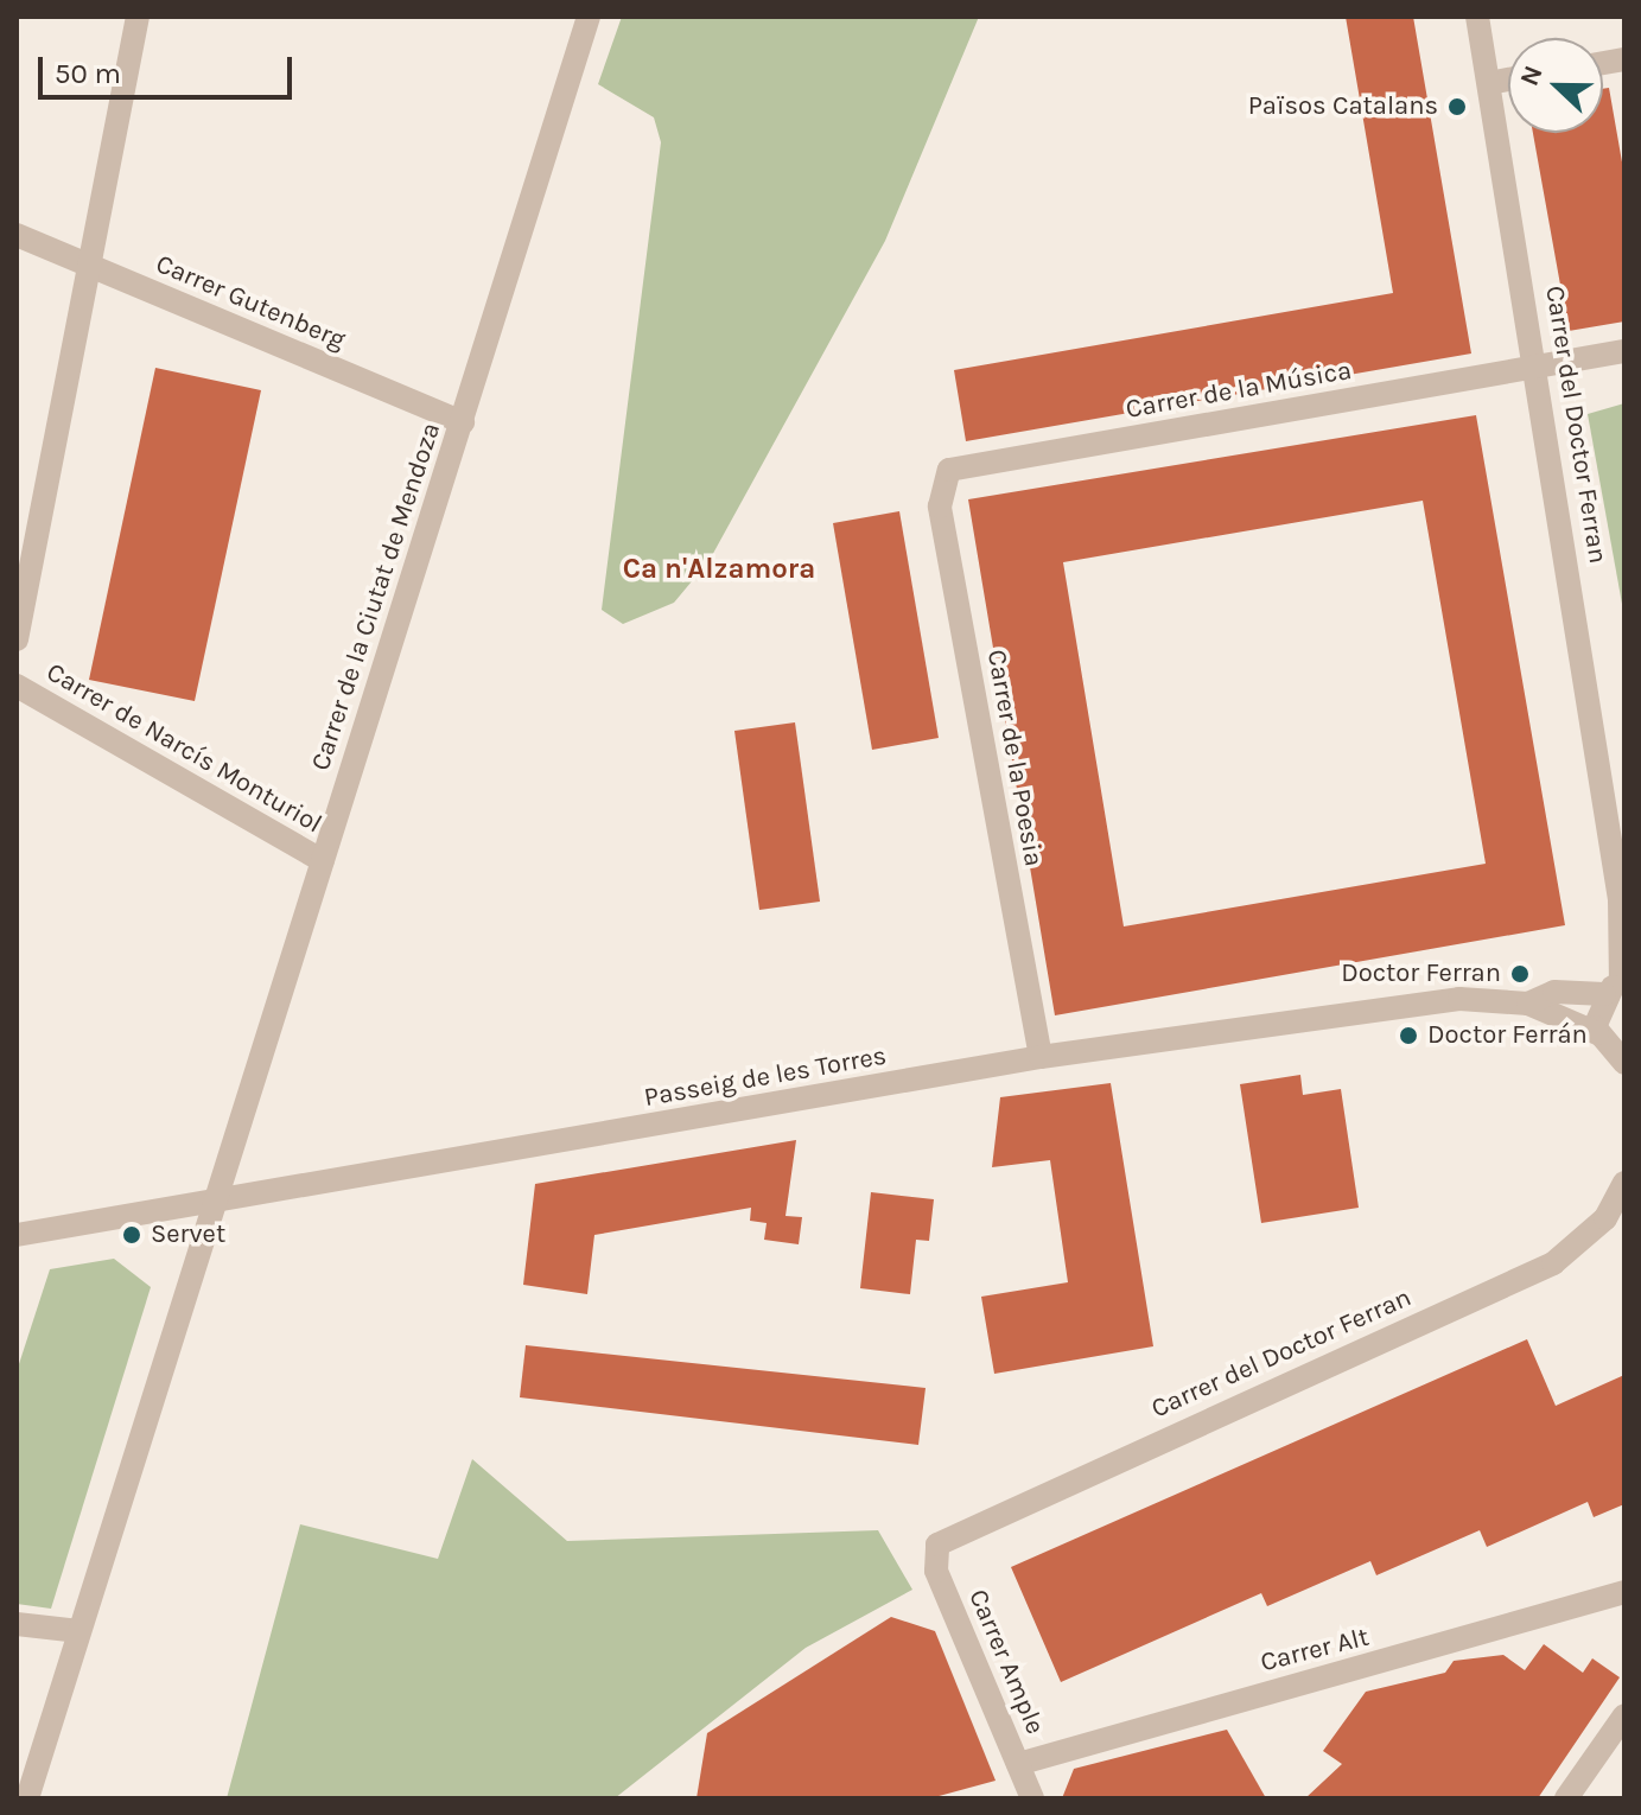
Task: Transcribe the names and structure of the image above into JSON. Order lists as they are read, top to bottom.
{
  "streets": {
    "street": [
      "Carrer Gutenberg",
      "Carrer de la Música",
      "Carrer del Doctor Ferran",
      "Carrer de la Ciutat de Mendoza",
      "Carrer de Narcís Monturiol",
      "Carrer de la Poesia",
      "Passeig de les Torres",
      "Carrer Alt",
      "Carrer Ample"
    ]
  },
  "crossings": [
    ["Carrer Gutenberg", "Carrer de la Ciutat de Mendoza"],
    ["Carrer de la Música", "Carrer del Doctor Ferran"],
    ["Carrer de la Música", "Carrer de la Poesia"],
    ["Carrer del Doctor Ferran", "Passeig de les Torres"],
    ["Carrer del Doctor Ferran", "Carrer Ample"],
    ["Carrer de la Ciutat de Mendoza", "Carrer de Narcís Monturiol"],
    ["Carrer de la Ciutat de Mendoza", "Passeig de les Torres"],
    ["Carrer de la Poesia", "Passeig de les Torres"],
    ["Carrer Alt", "Carrer Ample"]
  ],
  "districts": ["Ca n'Alzamora"],
  "places": [
    "Països Catalans",
    "Doctor Ferran",
    "Doctor Ferrán",
    "Servet"
  ],
  "scale_bar": "50 m",
  "north": "left"
}
